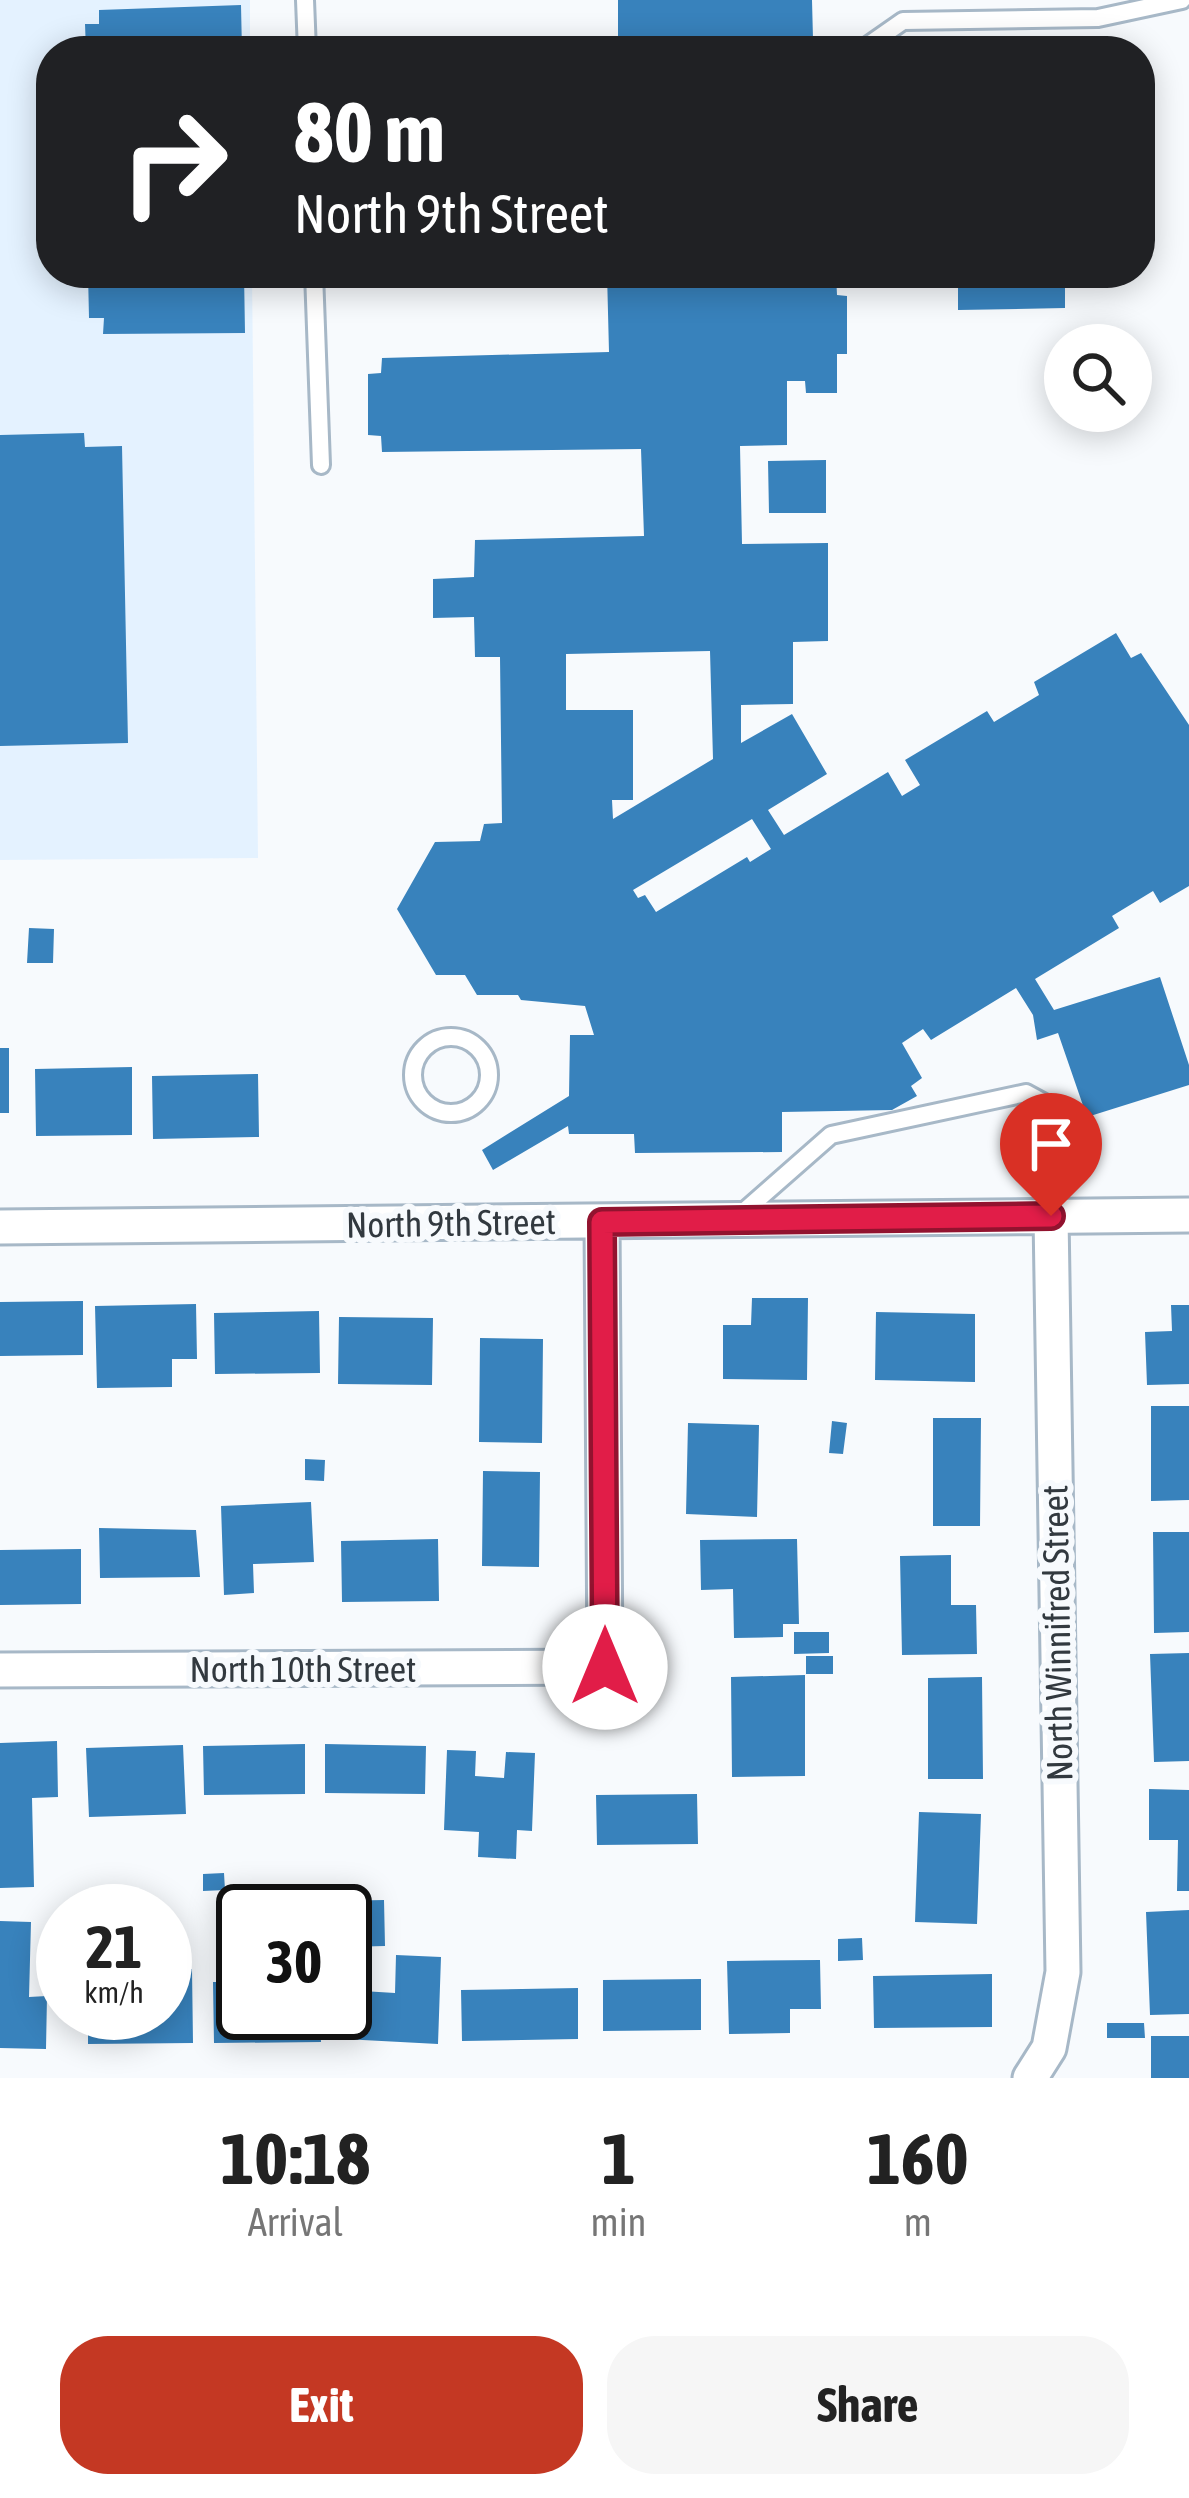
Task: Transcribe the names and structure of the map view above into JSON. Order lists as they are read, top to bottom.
{
  "streets": {
    "street": ["North 9th Street", "North Winnifred Street", "North 10th Street"]
  },
  "crossings": [
    ["North 9th Street", "North Winnifred Street"],
    ["North 9th Street", "North 10th Street"]
  ],
  "page": {
    "turn": ["80 m", "North 9th Street"],
    "speed": "21 km/h",
    "limit": "30",
    "eta": [
      "10:18",
      "Arrival",
      "1",
      "min",
      "160",
      "m"
    ],
    "buttons": ["Exit", "Share"]
  }
}
